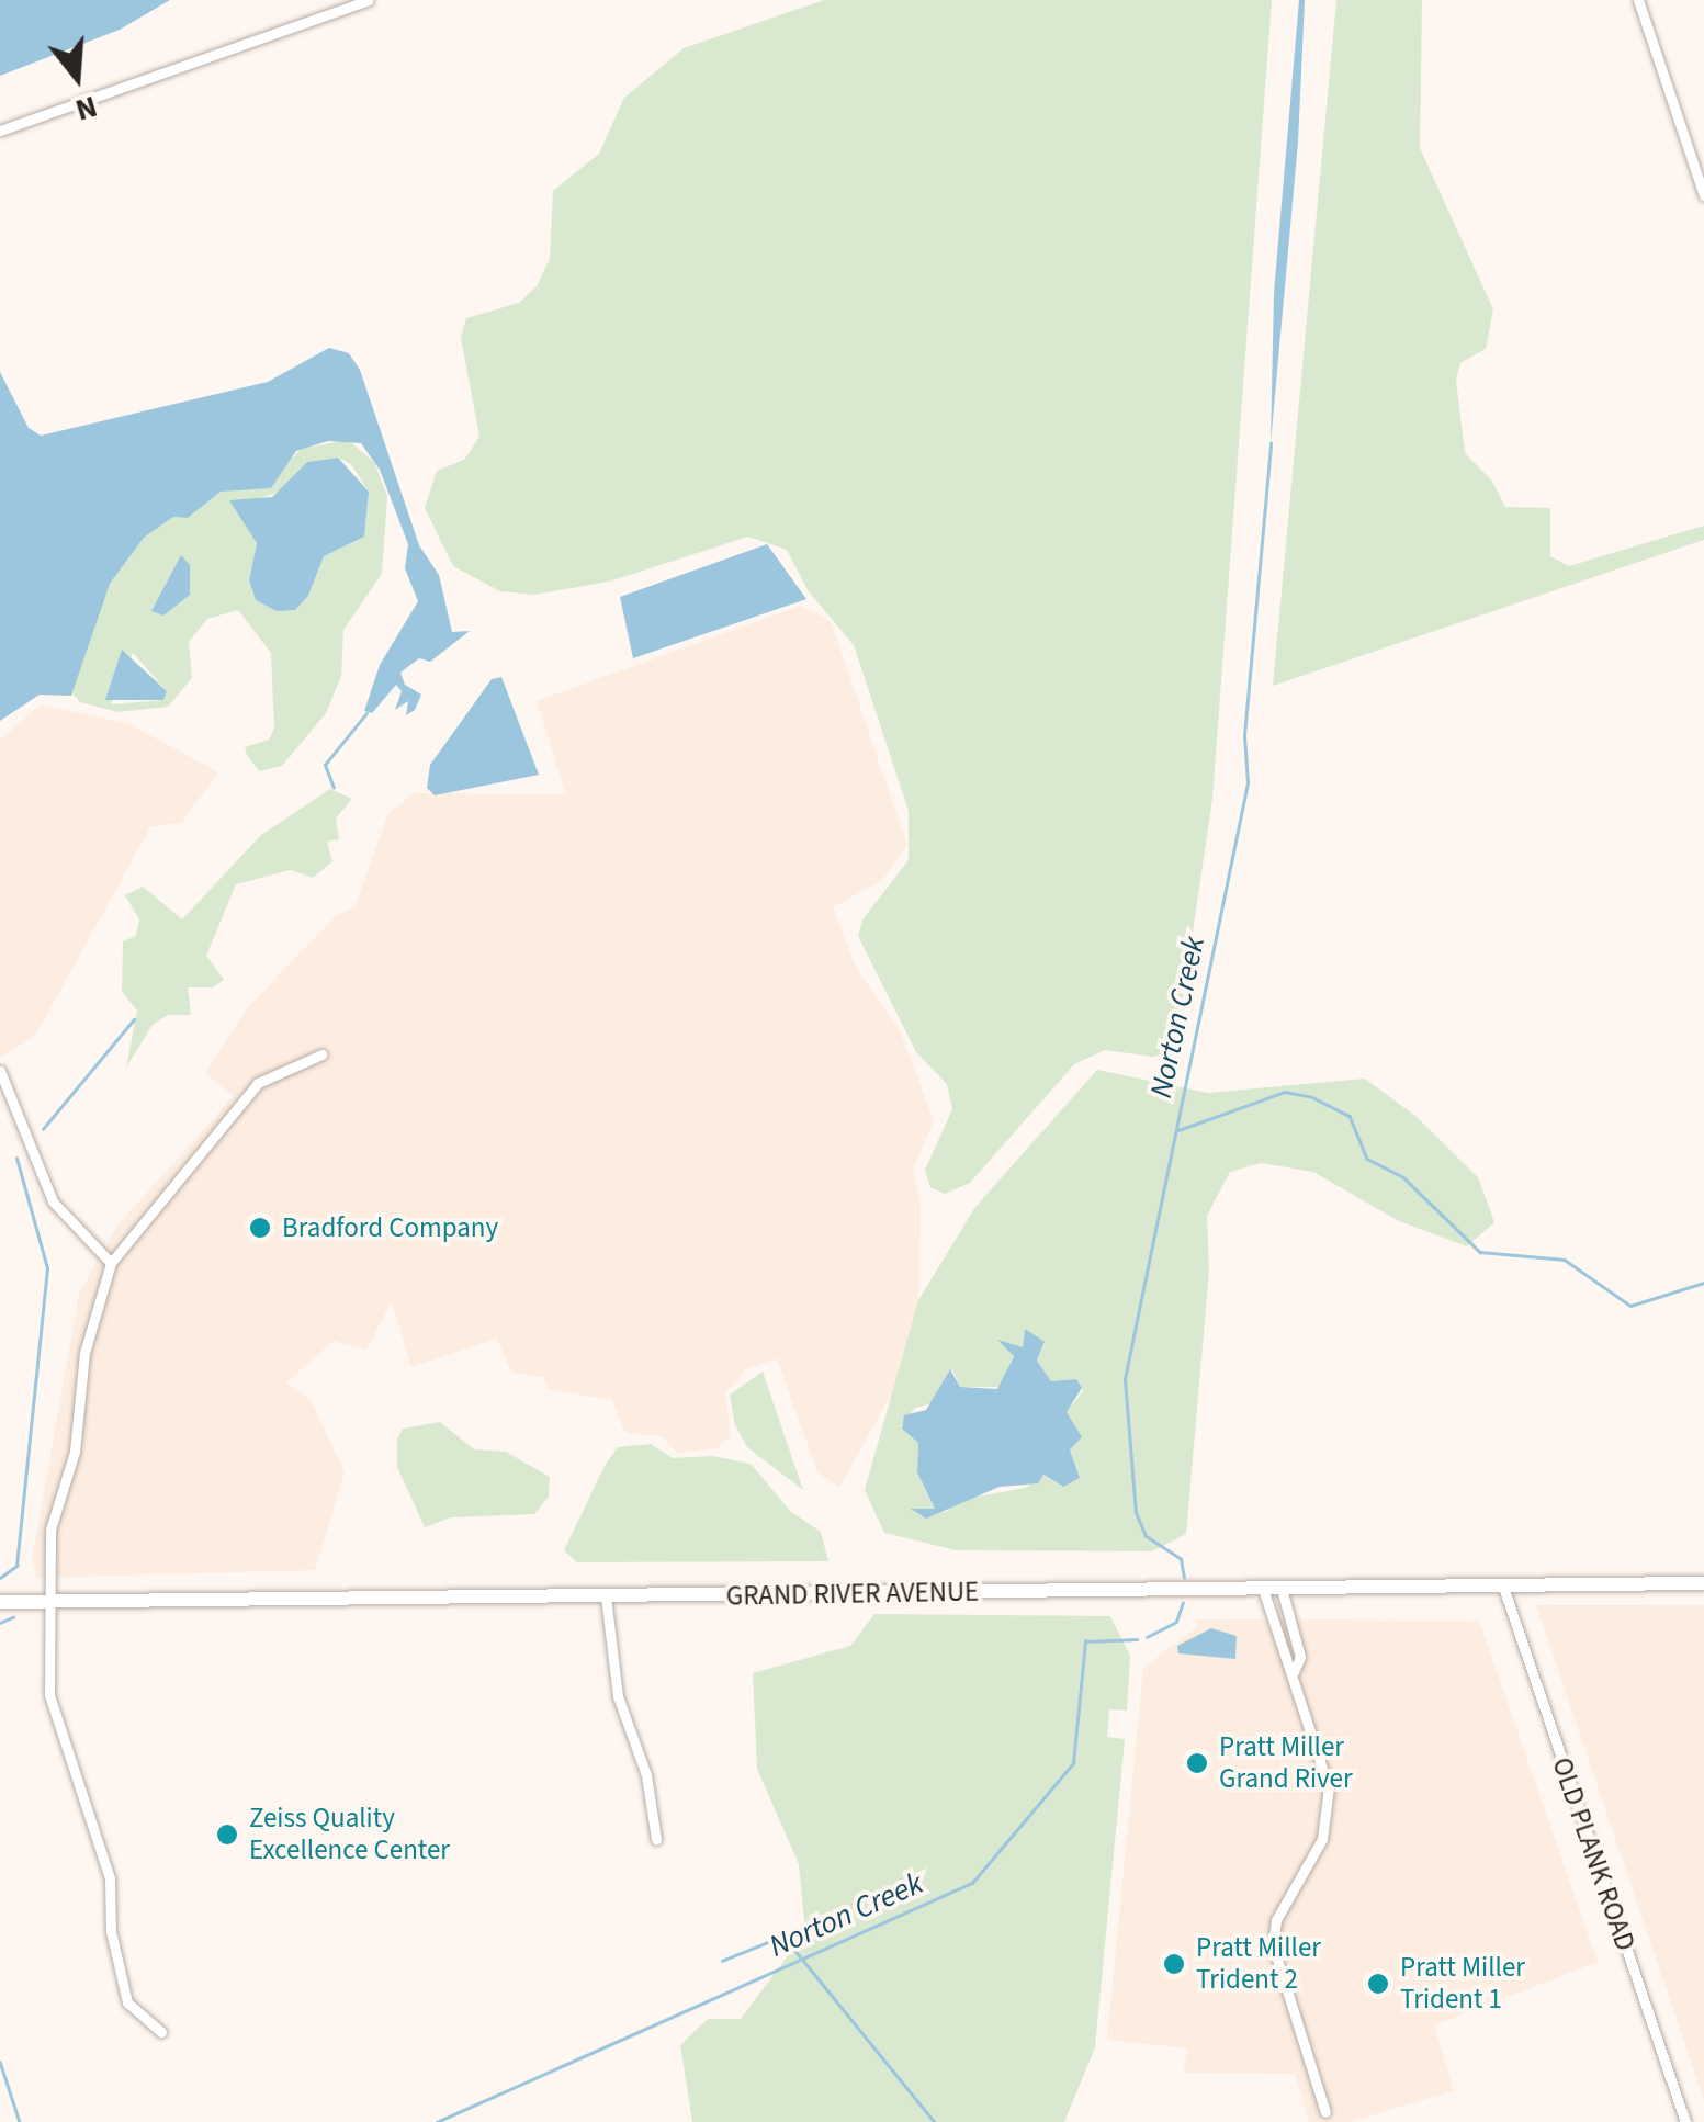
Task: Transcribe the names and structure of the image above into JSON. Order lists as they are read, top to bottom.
{
  "streets": {
    "main road": ["GRAND RIVER AVENUE"],
    "street": ["OLD PLANK ROAD"]
  },
  "crossings": [
    ["GRAND RIVER AVENUE", "OLD PLANK ROAD"]
  ],
  "water": ["Norton Creek"],
  "places": [
    "Bradford Company",
    "Pratt Miller Grand River",
    "Zeiss Quality Excellence Center",
    "Pratt Miller Trident 2",
    "Pratt Miller Trident 1"
  ],
  "north": "bottom"
}
